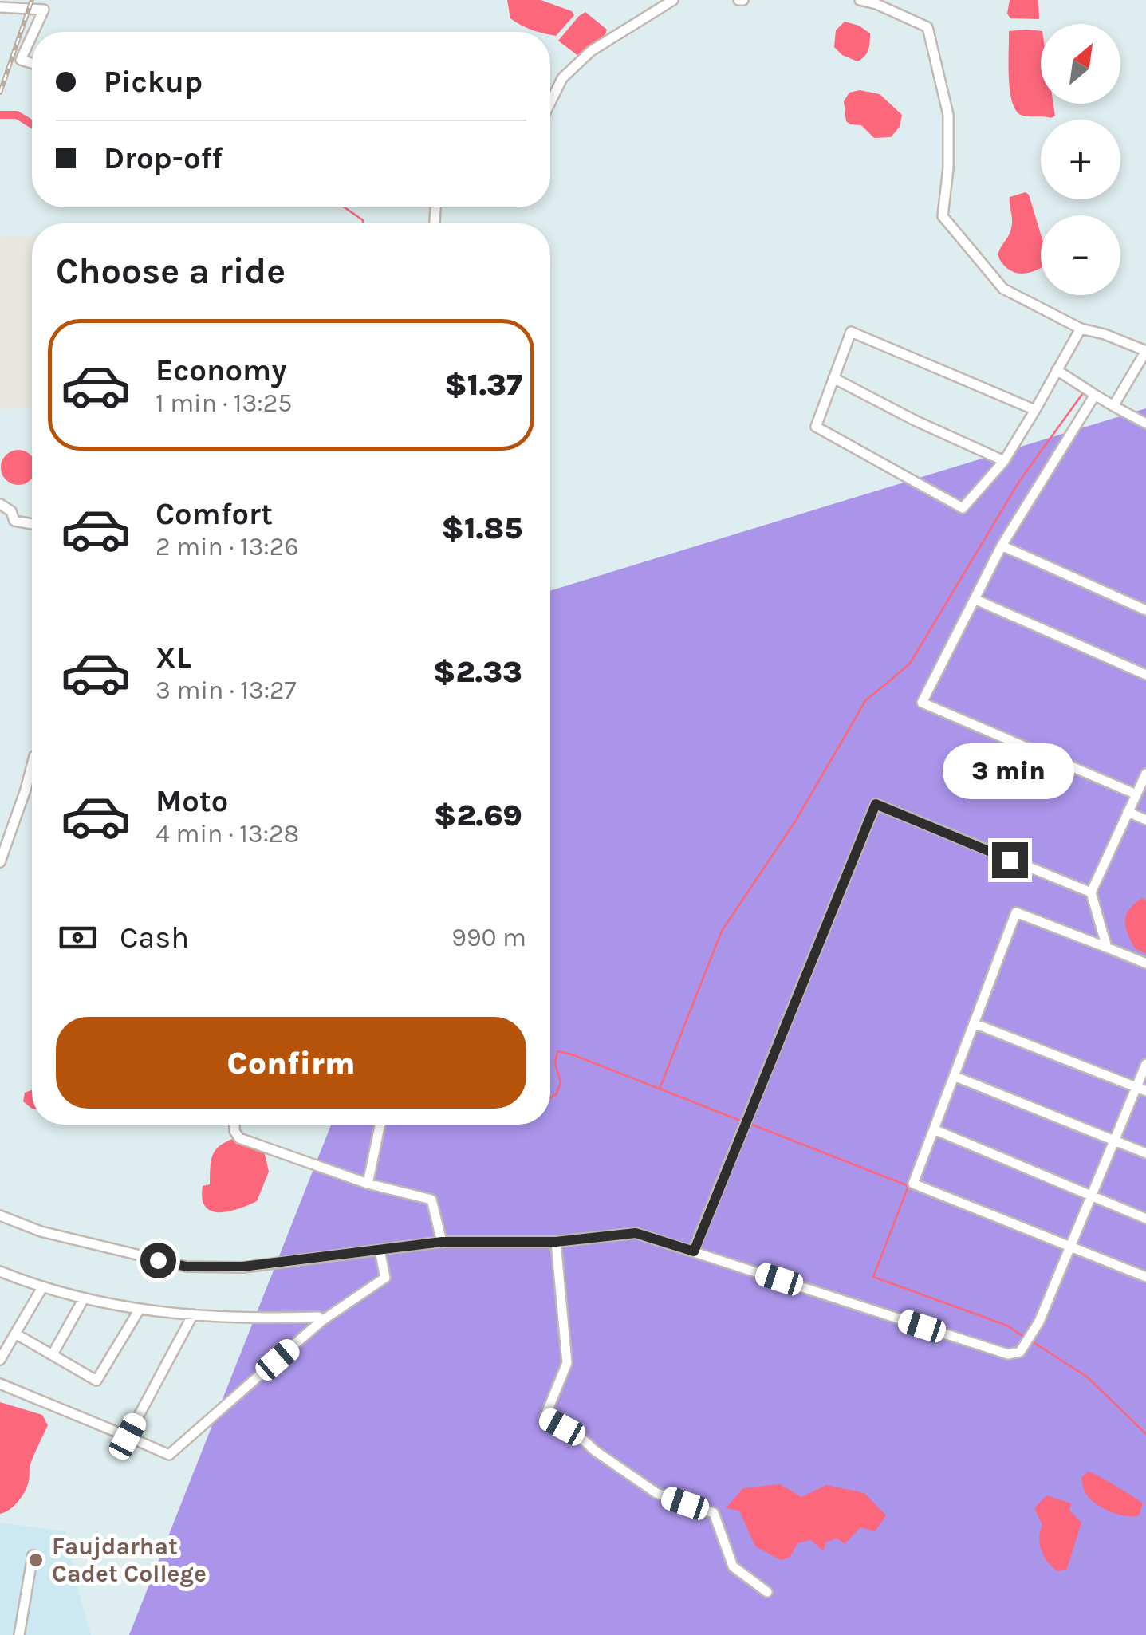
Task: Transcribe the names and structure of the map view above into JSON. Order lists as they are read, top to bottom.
{
  "places": ["Faujdarhat Cadet College"],
  "north": "top right",
  "page": {
    "map_buttons": ["+", "−"],
    "banner": ["Pickup", "Drop-off"],
    "heading": "Choose a ride",
    "list": [
      {
        "name": "Economy",
        "note": "1 min · 13:25",
        "value": "$1.37"
      },
      {
        "name": "Comfort",
        "note": "2 min · 13:26",
        "value": "$1.85"
      },
      {
        "name": "XL",
        "note": "3 min · 13:27",
        "value": "$2.33"
      },
      {
        "name": "Moto",
        "note": "4 min · 13:28",
        "value": "$2.69"
      }
    ],
    "bubble": "3 min",
    "pay": ["Cash", "990 m"],
    "buttons": "Confirm"
  }
}
